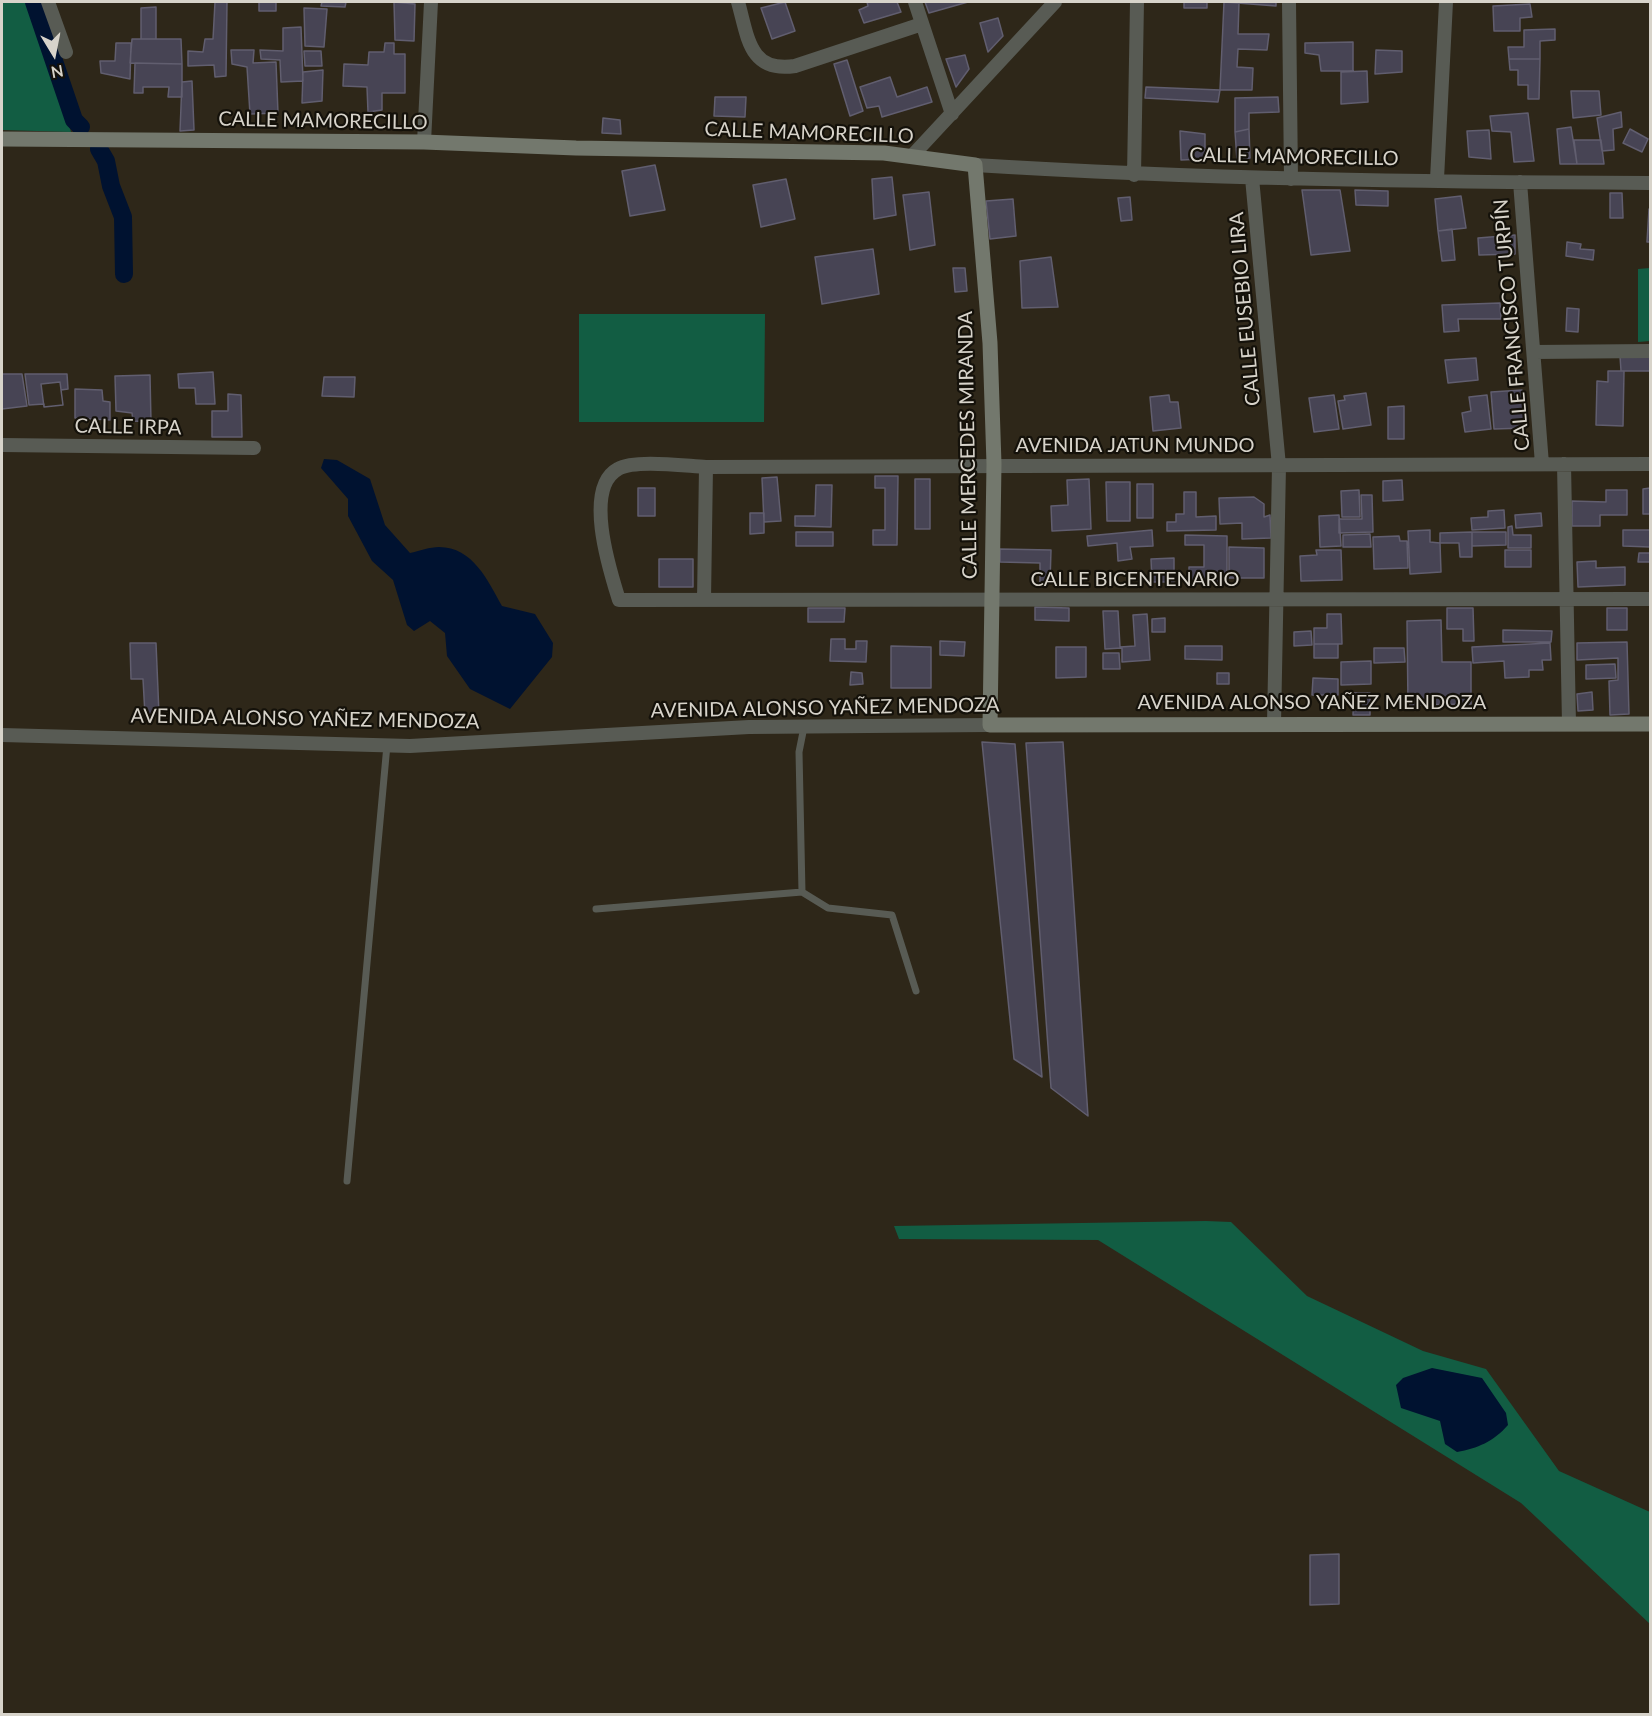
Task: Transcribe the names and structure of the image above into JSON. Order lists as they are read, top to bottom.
{
  "streets": {
    "street": [
      "CALLE MAMORECILLO",
      "CALLE EUSEBIO LIRA",
      "CALLE FRANCISCO TURPÍN",
      "CALLE IRPA",
      "CALLE MERCEDES MIRANDA",
      "AVENIDA JATUN MUNDO",
      "CALLE BICENTENARIO",
      "AVENIDA ALONSO YAÑEZ MENDOZA"
    ]
  },
  "crossings": [
    ["CALLE MAMORECILLO", "CALLE EUSEBIO LIRA"],
    ["CALLE MAMORECILLO", "CALLE FRANCISCO TURPÍN"],
    ["CALLE MAMORECILLO", "CALLE MERCEDES MIRANDA"],
    ["CALLE EUSEBIO LIRA", "AVENIDA JATUN MUNDO"],
    ["CALLE EUSEBIO LIRA", "CALLE BICENTENARIO"],
    ["CALLE EUSEBIO LIRA", "AVENIDA ALONSO YAÑEZ MENDOZA"],
    ["CALLE FRANCISCO TURPÍN", "AVENIDA JATUN MUNDO"],
    ["CALLE MERCEDES MIRANDA", "AVENIDA JATUN MUNDO"],
    ["CALLE MERCEDES MIRANDA", "CALLE BICENTENARIO"],
    ["CALLE MERCEDES MIRANDA", "AVENIDA ALONSO YAÑEZ MENDOZA"],
    ["AVENIDA JATUN MUNDO", "CALLE BICENTENARIO"]
  ],
  "north": "bottom"
}
